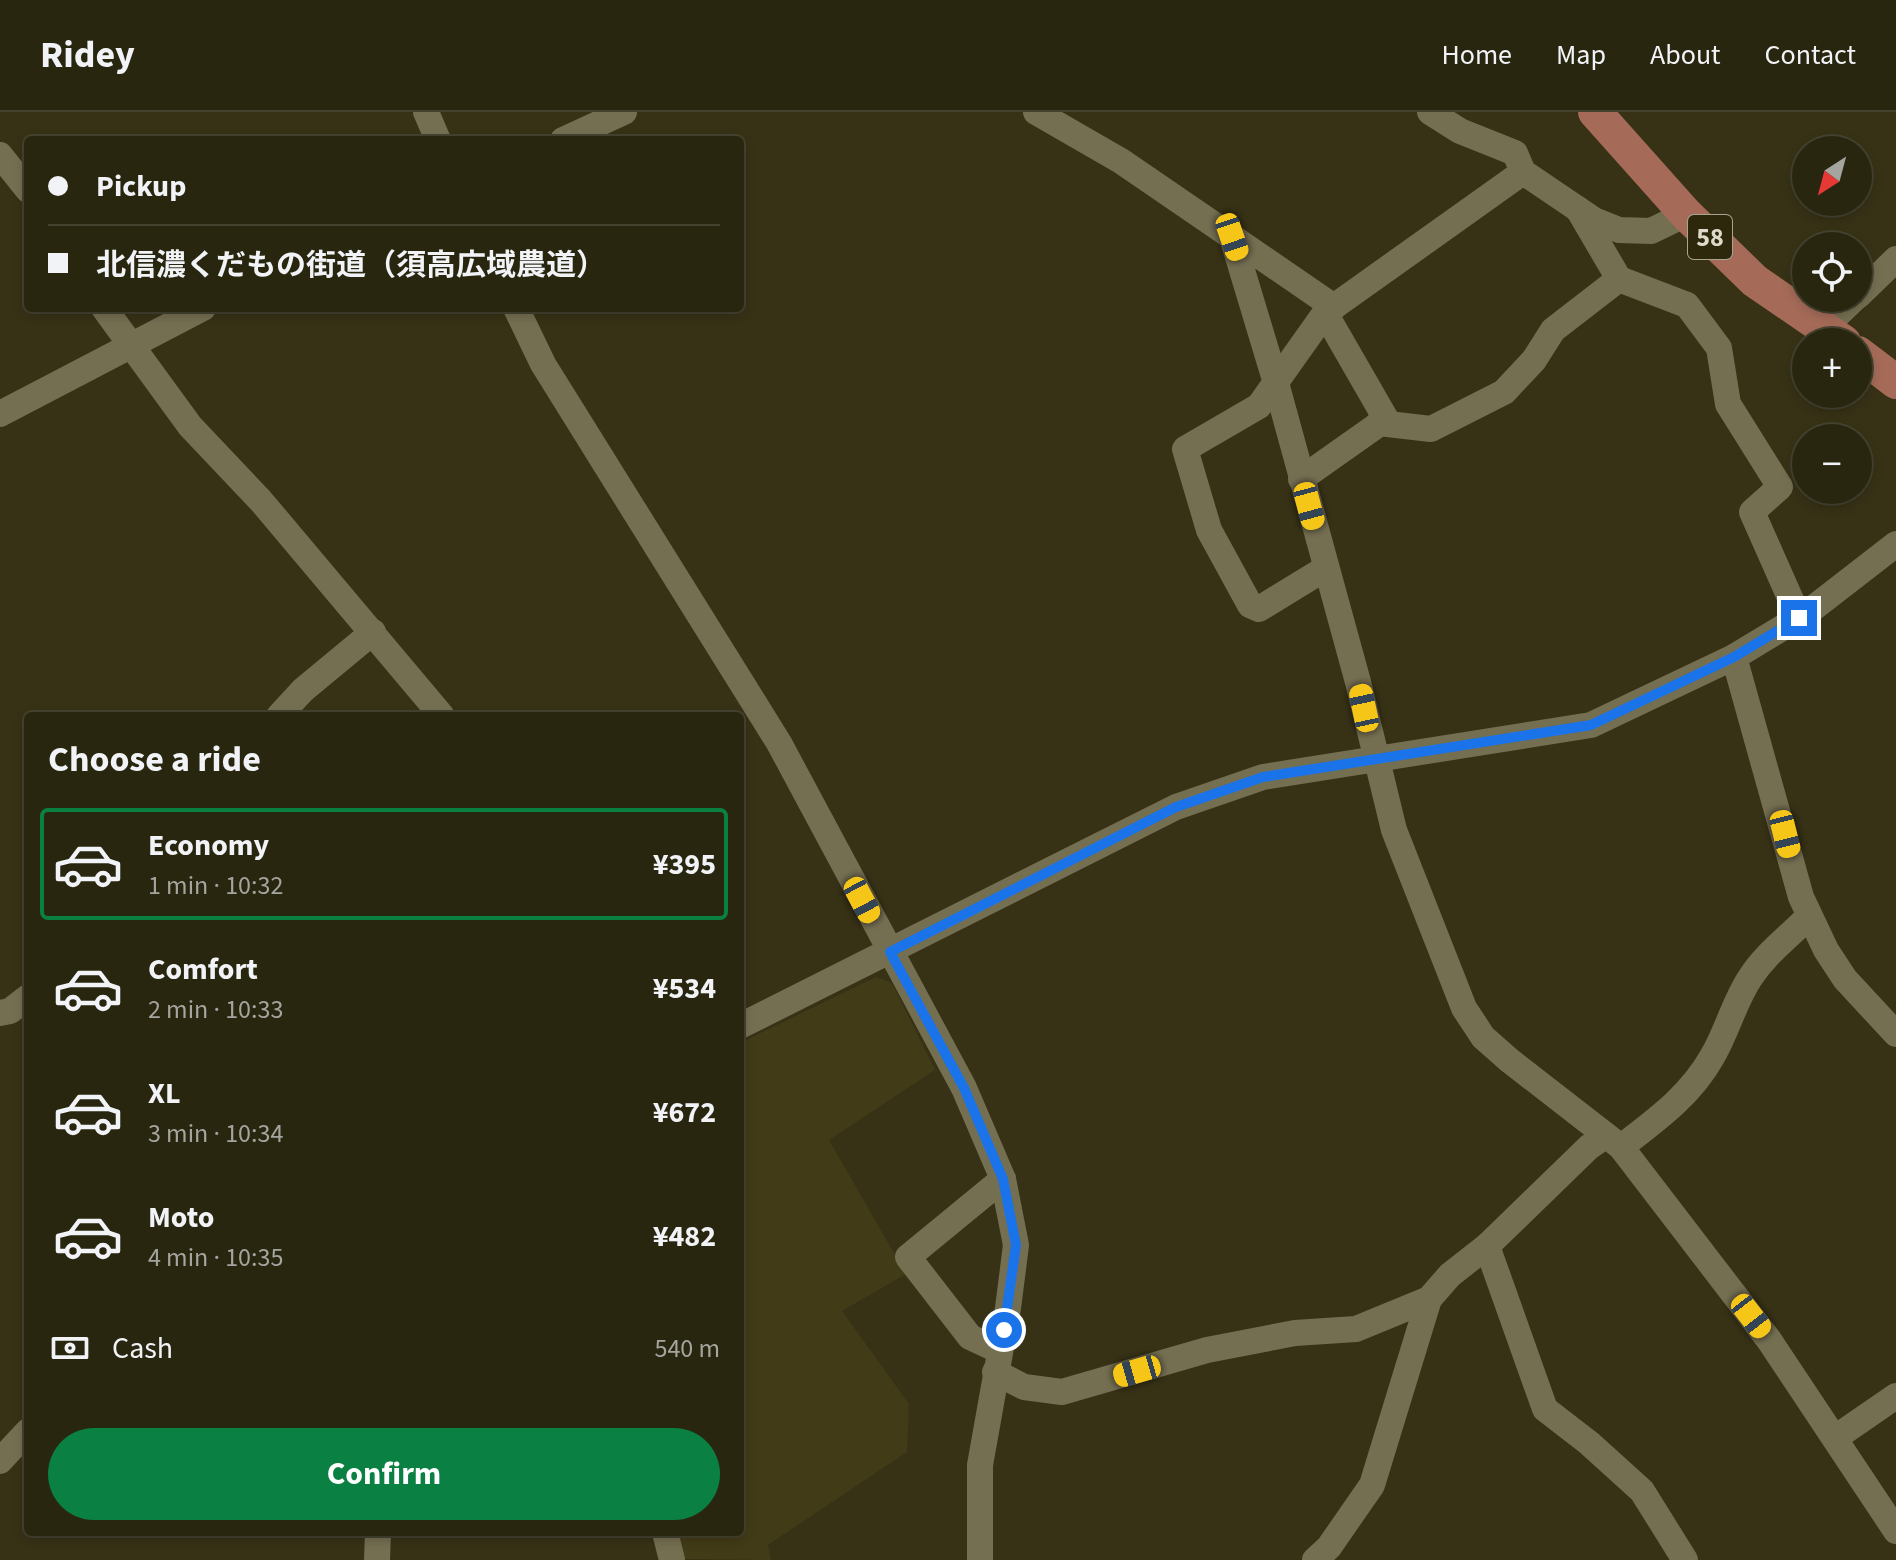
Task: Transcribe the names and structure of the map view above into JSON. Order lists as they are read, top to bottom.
{
  "streets": {
    "main road": ["58"]
  },
  "north": "bottom left",
  "page": {
    "header": "Ridey",
    "nav": [
      "Home",
      "Map",
      "About",
      "Contact"
    ],
    "map_buttons": ["+", "−"],
    "banner": ["Pickup", "北信濃くだもの街道（須高広域農道）"],
    "heading": "Choose a ride",
    "list": [
      {
        "name": "Economy",
        "note": "1 min · 10:32",
        "value": "¥395"
      },
      {
        "name": "Comfort",
        "note": "2 min · 10:33",
        "value": "¥534"
      },
      {
        "name": "XL",
        "note": "3 min · 10:34",
        "value": "¥672"
      },
      {
        "name": "Moto",
        "note": "4 min · 10:35",
        "value": "¥482"
      }
    ],
    "pay": ["Cash", "540 m"],
    "buttons": "Confirm"
  }
}
